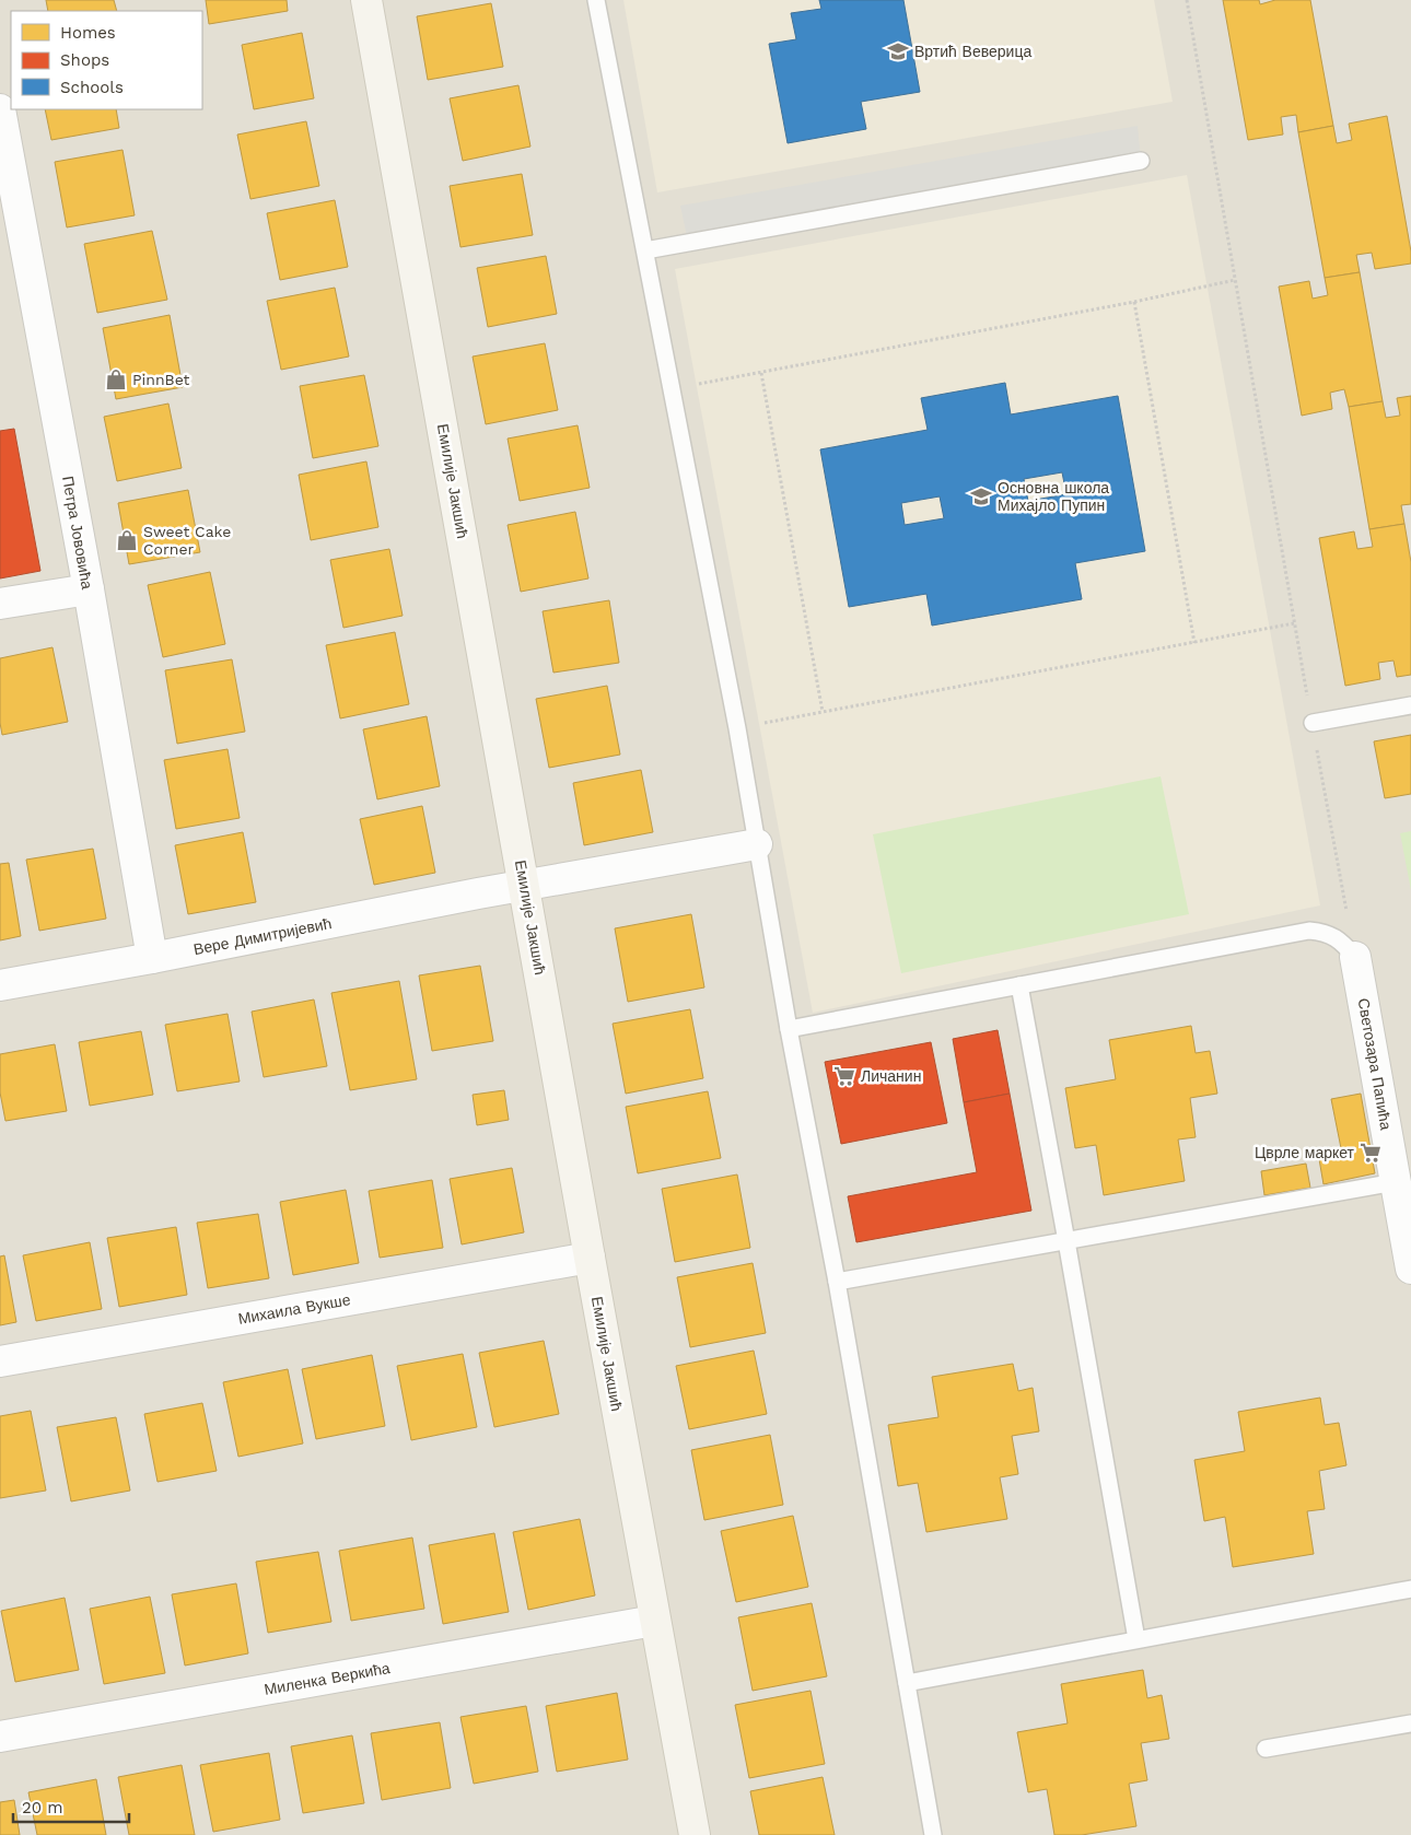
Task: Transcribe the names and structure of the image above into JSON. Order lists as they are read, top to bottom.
{
  "streets": {
    "street": [
      "Емилије Јакшић",
      "Петра Јововића",
      "Вере Димитријевић",
      "Светозара Папића",
      "Михаила Вукше",
      "Миленка Веркића"
    ]
  },
  "crossings": [
    ["Емилије Јакшић", "Вере Димитријевић"],
    ["Емилије Јакшић", "Михаила Вукше"],
    ["Емилије Јакшић", "Миленка Веркића"],
    ["Петра Јововића", "Вере Димитријевић"]
  ],
  "places": {
    "school or university": ["Вртић Веверица", "Основна школа Михајло Пупин"],
    "shop": ["PinnBet", "Sweet Cake Corner"],
    "supermarket": ["Личанин", "Цврле маркет"]
  },
  "legend": ["Homes", "Shops", "Schools"],
  "scale_bar": "20 m"
}
